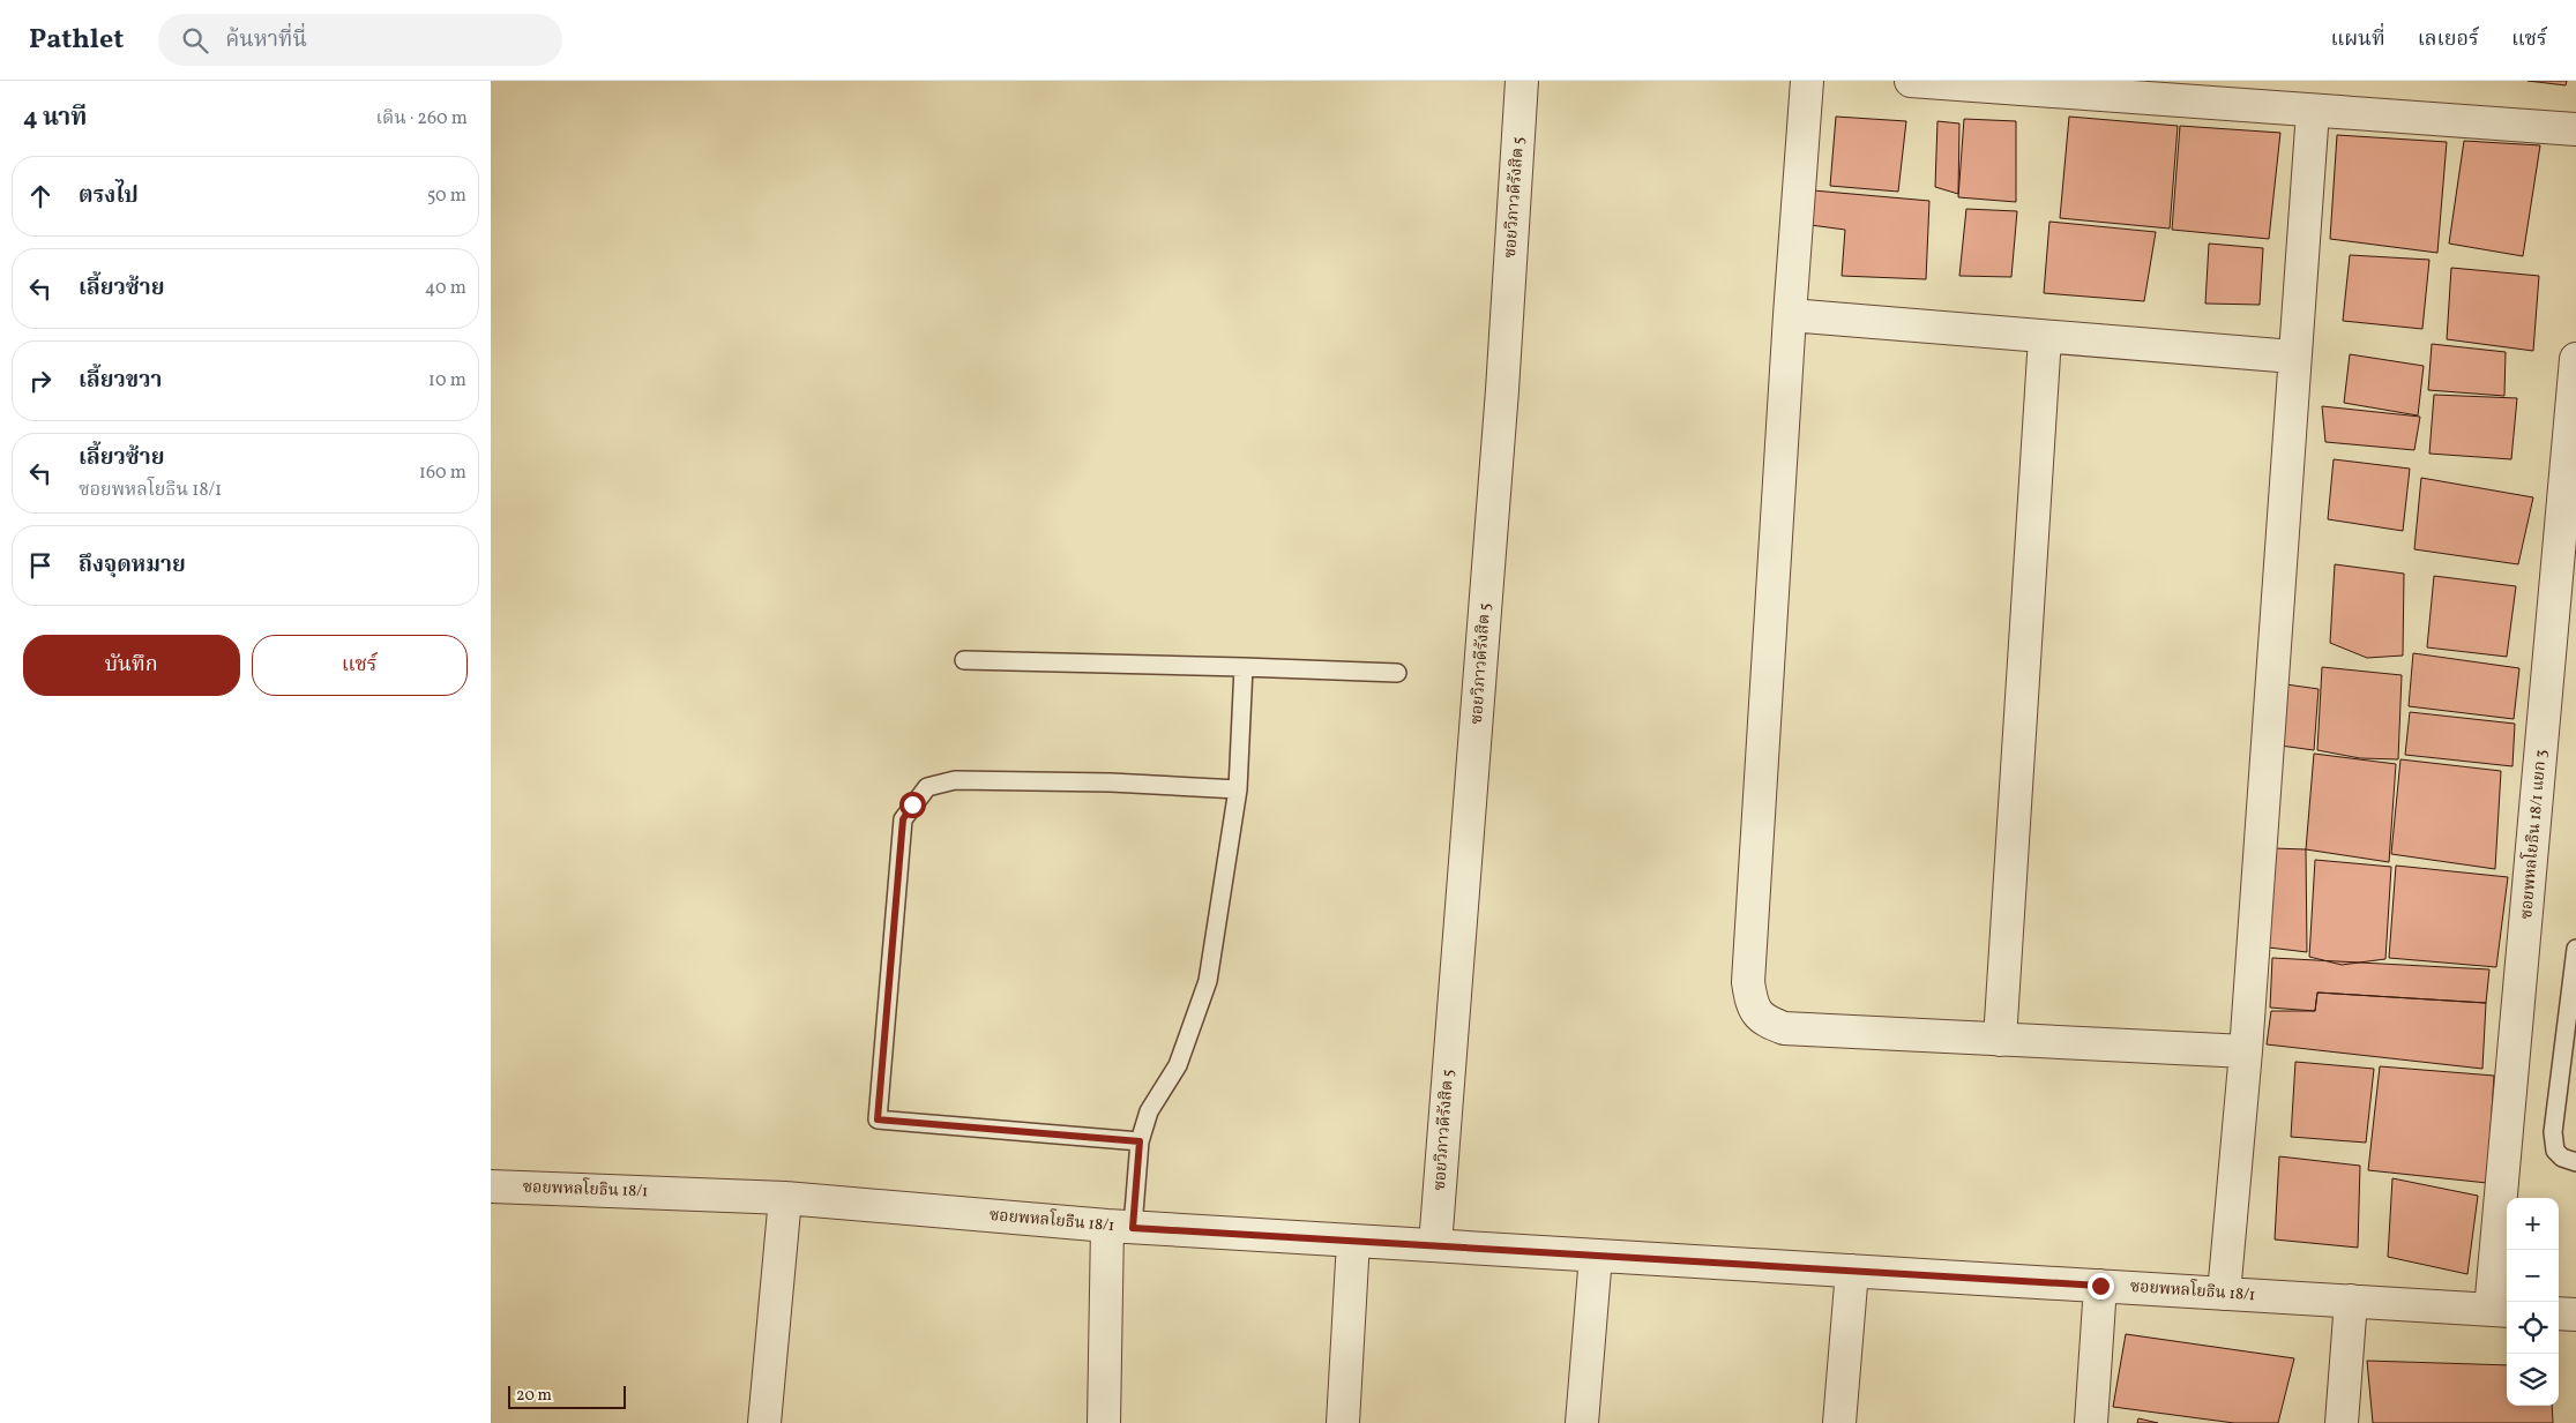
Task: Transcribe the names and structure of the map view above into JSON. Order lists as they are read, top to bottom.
{
  "streets": {
    "street": ["ซอยวิภาวดีรังสิต 5", "ซอยพหลโยธิน 18/1 แยก 3", "ซอยพหลโยธิน 18/1"]
  },
  "crossings": [
    ["ซอยวิภาวดีรังสิต 5", "ซอยพหลโยธิน 18/1"],
    ["ซอยพหลโยธิน 18/1 แยก 3", "ซอยพหลโยธิน 18/1"]
  ],
  "scale_bar": "20 m",
  "page": {
    "header": "Pathlet",
    "search": "ค้นหาที่นี่",
    "nav": ["แผนที่", "เลเยอร์", "แชร์"],
    "heading": ["4 นาที", "เดิน · 260 m"],
    "list": [
      ["ตรงไป", "50 m"],
      ["เลี้ยวซ้าย", "40 m"],
      ["เลี้ยวขวา", "10 m"],
      ["เลี้ยวซ้าย", "ซอยพหลโยธิน 18/1", "160 m"],
      "ถึงจุดหมาย"
    ],
    "buttons": ["บันทึก", "แชร์"],
    "map_buttons": ["+", "−"],
    "scale": "20 m"
  }
}
